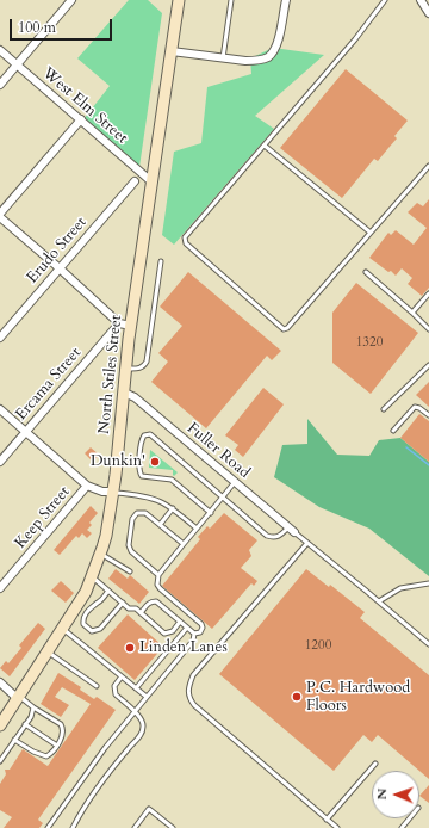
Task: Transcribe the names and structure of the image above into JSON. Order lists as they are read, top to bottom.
{
  "streets": {
    "main road": ["North Stiles Street"],
    "street": [
      "West Elm Street",
      "Erudo Street",
      "Ercama Street",
      "Fuller Road",
      "Keep Street"
    ]
  },
  "crossings": [
    ["West Elm Street", "North Stiles Street"],
    ["North Stiles Street", "Fuller Road"]
  ],
  "places": ["Dunkin'", "Linden Lanes", "P.C. Hardwood Floors"],
  "house_numbers": ["1320", "1200"],
  "scale_bar": "100 m",
  "north": "left"
}
